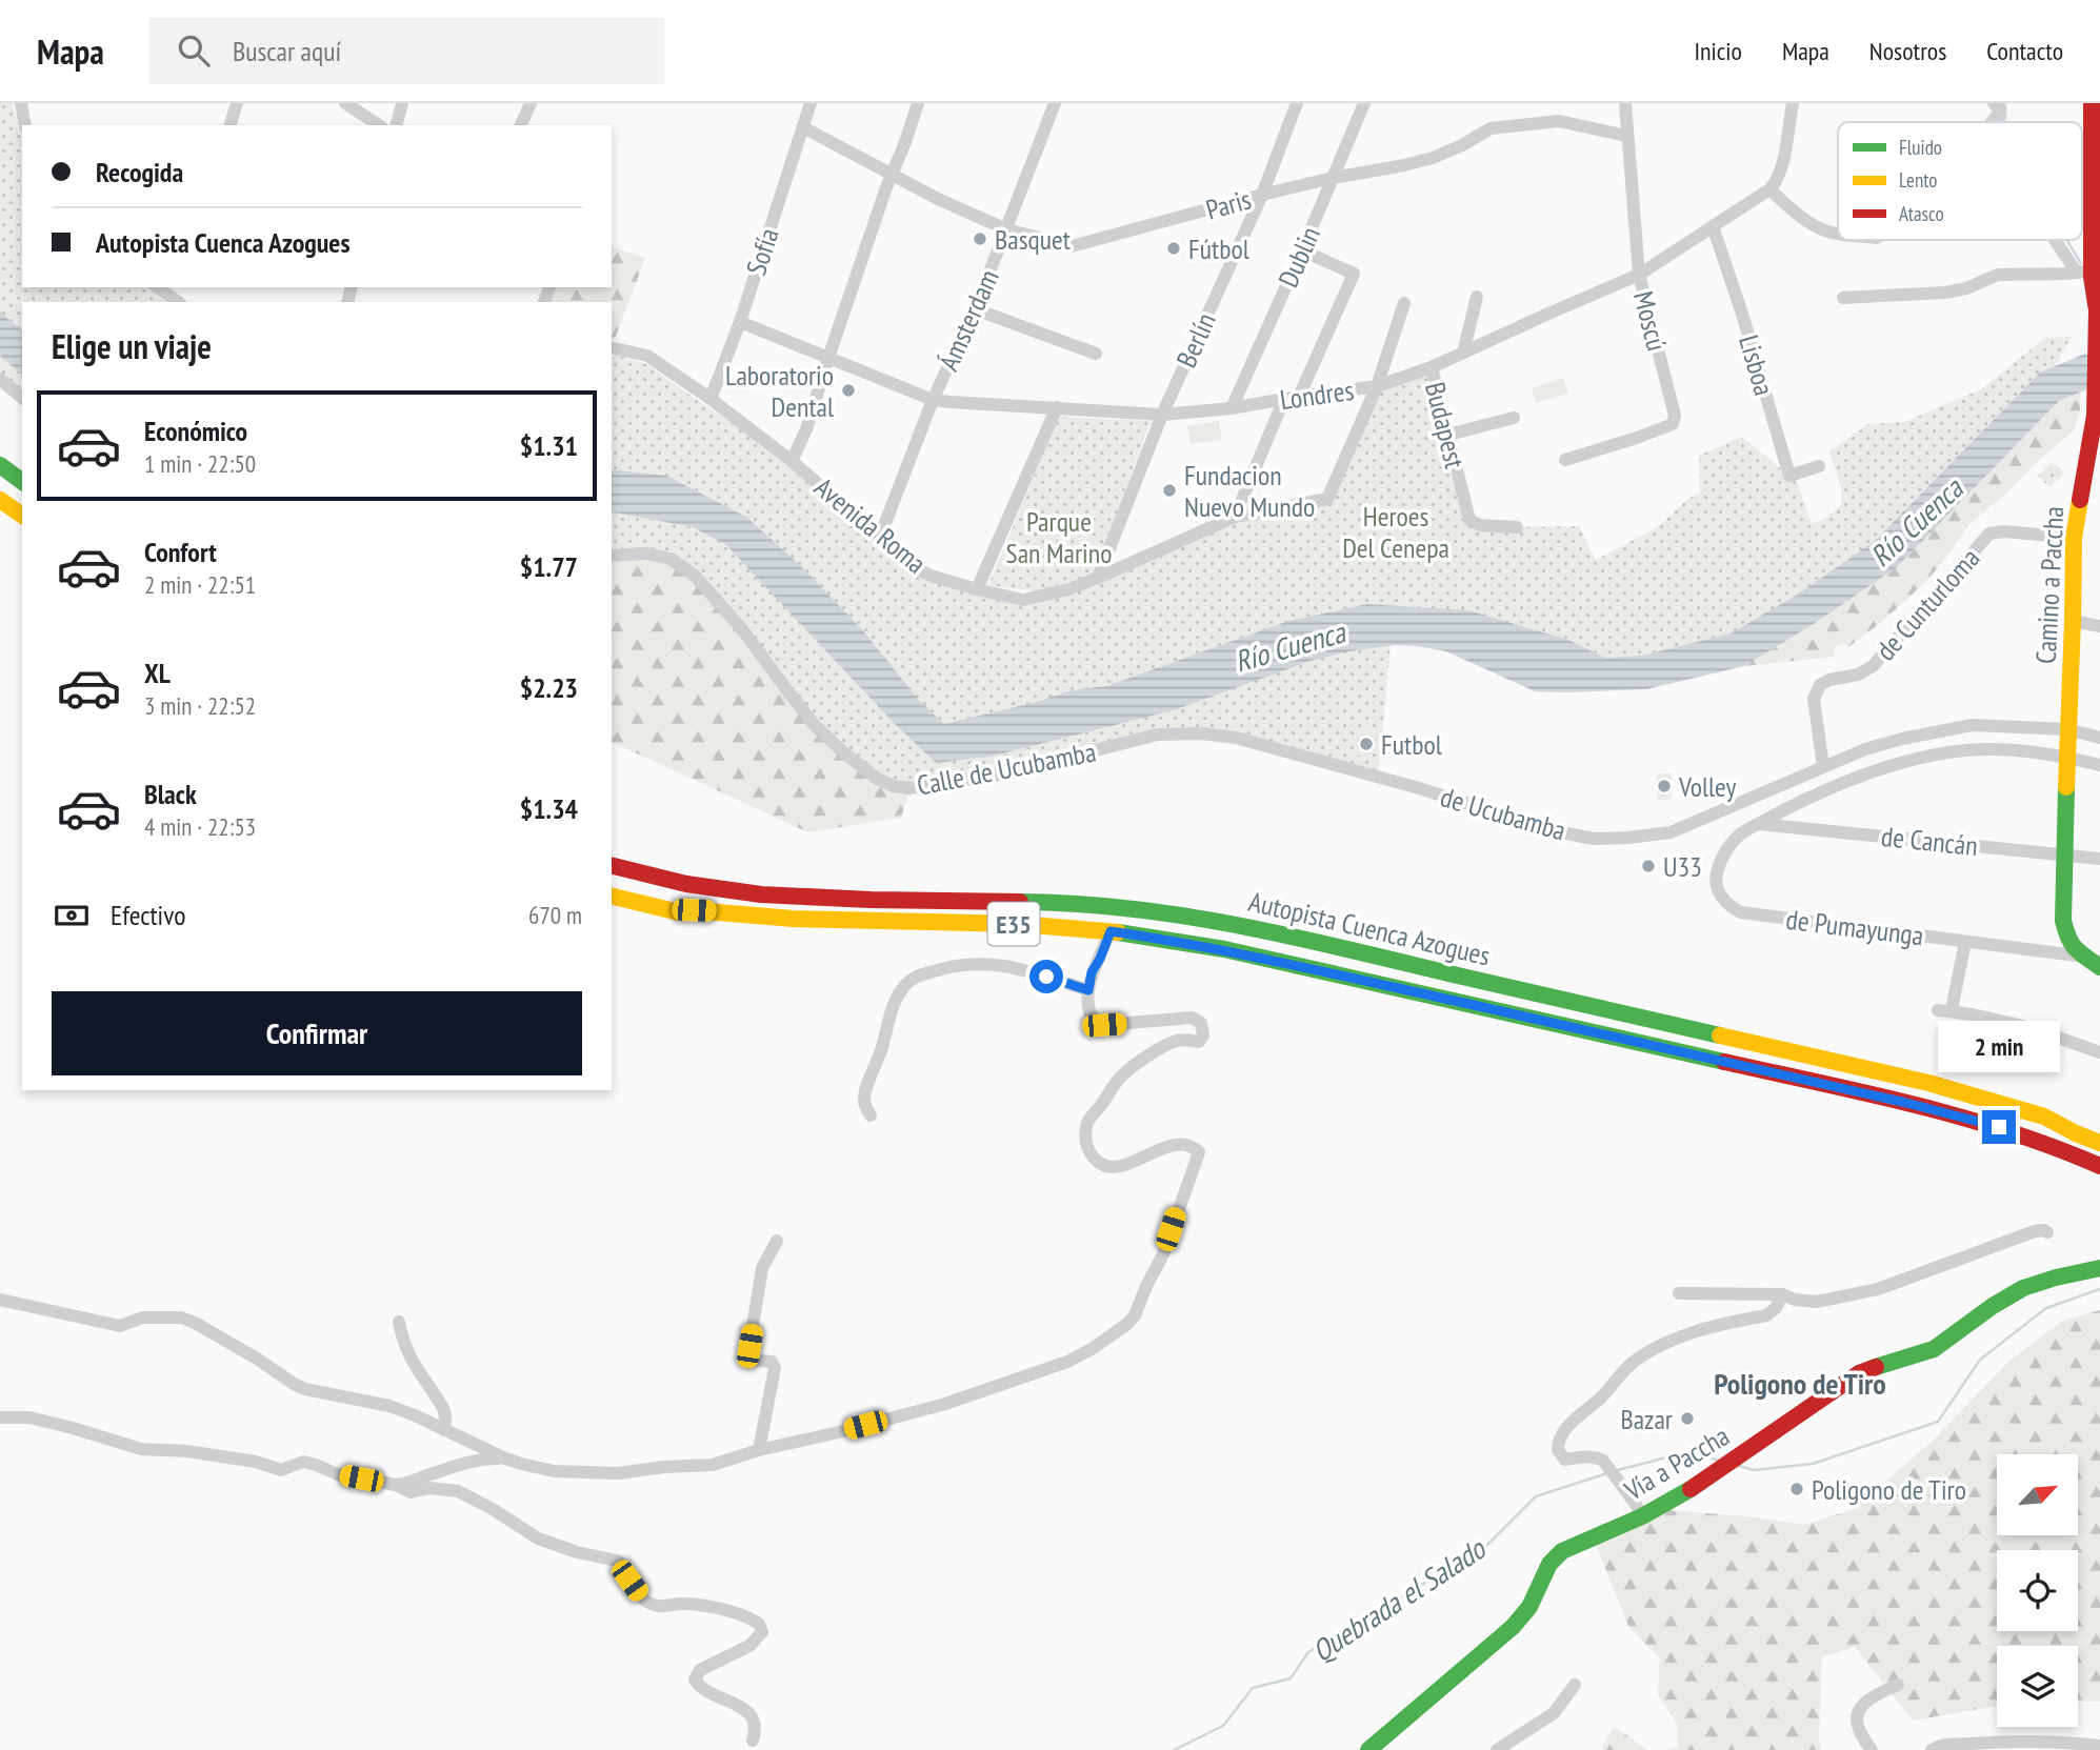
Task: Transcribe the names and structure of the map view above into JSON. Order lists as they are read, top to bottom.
{
  "streets": {
    "main road": [
      "Camino a Paccha",
      "E35",
      "Autopista Cuenca Azogues",
      "Vía a Paccha"
    ],
    "street": [
      "Paris",
      "Sofía",
      "Dublin",
      "Ámsterdam",
      "Moscú",
      "Berlín",
      "Lisboa",
      "Londres",
      "Budapest",
      "Avenida Roma",
      "de Cunturloma",
      "Calle de Ucubamba",
      "de Ucubamba",
      "de Cancán",
      "de Pumayunga"
    ]
  },
  "crossings": [
    ["Paris", "Sofía"],
    ["Paris", "Dublin"],
    ["Paris", "Ámsterdam"],
    ["Paris", "Moscú"],
    ["Paris", "Berlín"],
    ["Sofía", "Londres"],
    ["Sofía", "Avenida Roma"],
    ["Dublin", "Londres"],
    ["Ámsterdam", "Londres"],
    ["Ámsterdam", "Avenida Roma"],
    ["Moscú", "Londres"],
    ["Berlín", "Londres"],
    ["Berlín", "Avenida Roma"],
    ["Lisboa", "Londres"],
    ["Londres", "Budapest"],
    ["Londres", "Avenida Roma"],
    ["Camino a Paccha", "de Cunturloma"],
    ["Camino a Paccha", "de Ucubamba"],
    ["Camino a Paccha", "de Cancán"],
    ["Camino a Paccha", "de Pumayunga"],
    ["de Cunturloma", "de Ucubamba"],
    ["Calle de Ucubamba", "de Ucubamba"],
    ["de Cancán", "de Pumayunga"]
  ],
  "districts": ["Poligono de Tiro"],
  "water": ["Río Cuenca", "Quebrada el Salado"],
  "parks": ["Heroes Del Cenepa", "Parque San Marino"],
  "places": [
    "Basquet",
    "Fútbol",
    "Laboratorio Dental",
    "Fundacion Nuevo Mundo",
    "Futbol",
    "Volley",
    "U33",
    "Bazar",
    "Poligono de Tiro"
  ],
  "legend": ["Fluido", "Lento", "Atasco"],
  "north": "top right",
  "page": {
    "header": "Mapa",
    "search": "Buscar aquí",
    "nav": [
      "Inicio",
      "Mapa",
      "Nosotros",
      "Contacto"
    ],
    "banner": ["Recogida", "Autopista Cuenca Azogues"],
    "heading": "Elige un viaje",
    "list": [
      {
        "name": "Económico",
        "note": "1 min · 22:50",
        "value": "$1.31"
      },
      {
        "name": "Confort",
        "note": "2 min · 22:51",
        "value": "$1.77"
      },
      {
        "name": "XL",
        "note": "3 min · 22:52",
        "value": "$2.23"
      },
      {
        "name": "Black",
        "note": "4 min · 22:53",
        "value": "$1.34"
      }
    ],
    "pay": ["Efectivo", "670 m"],
    "buttons": "Confirmar",
    "bubble": "2 min"
  }
}
